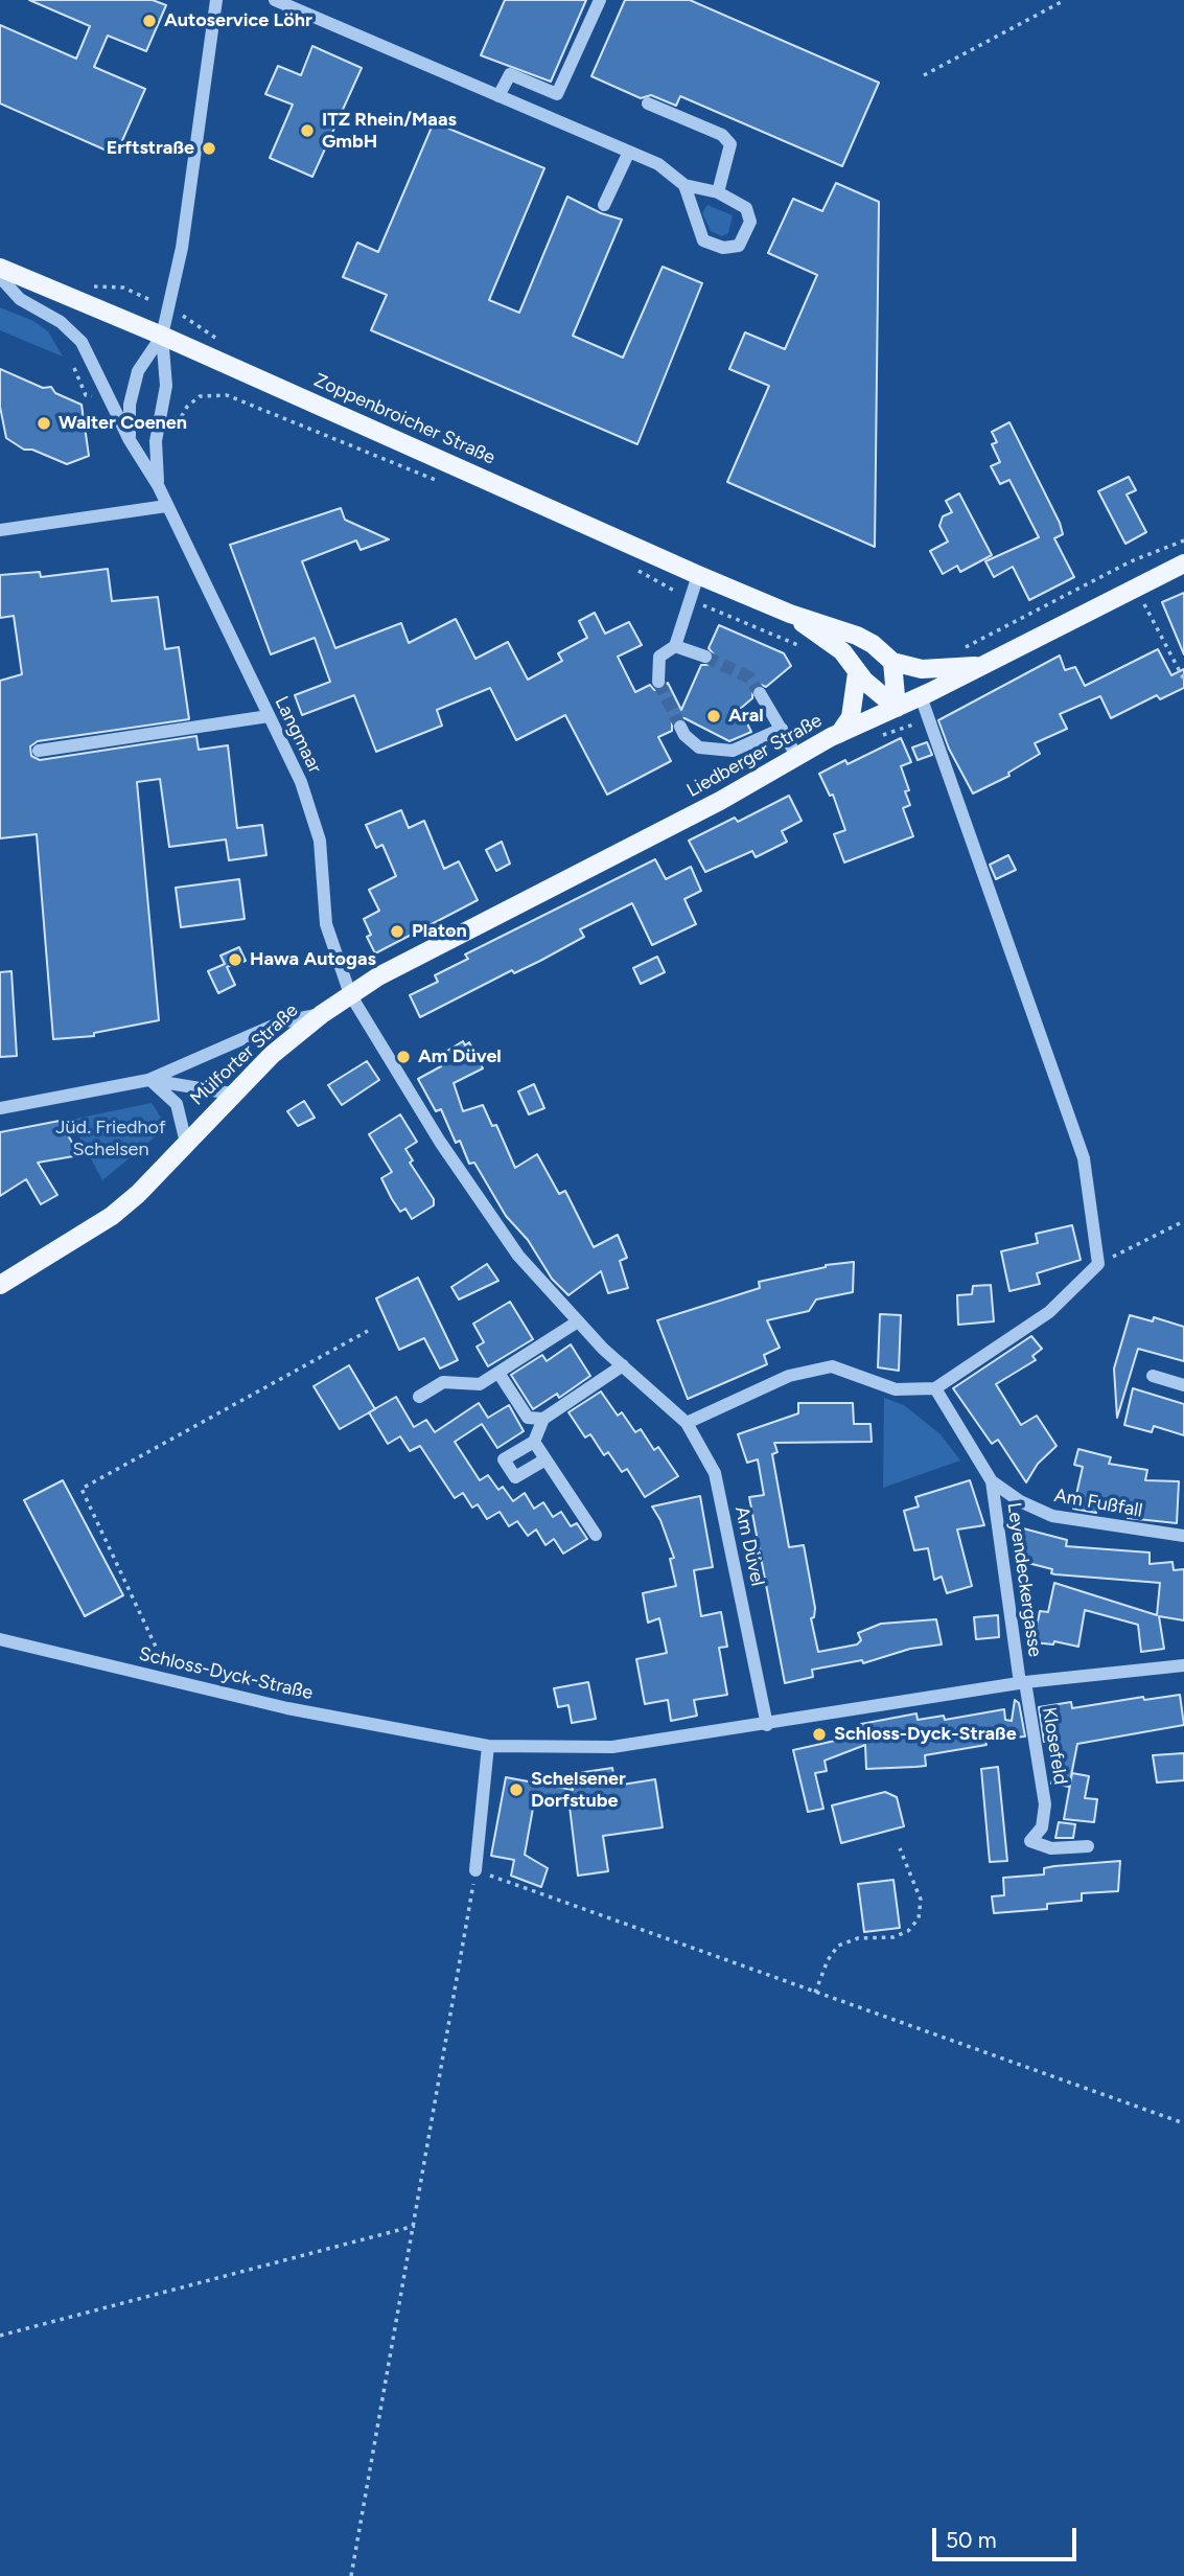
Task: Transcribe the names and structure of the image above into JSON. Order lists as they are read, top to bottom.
{
  "streets": {
    "main road": ["Zoppenbroicher Straße", "Liedberger Straße", "Mülforter Straße"],
    "street": [
      "Langmaar",
      "Am Fußfall",
      "Am Düvel",
      "Leyendeckergasse",
      "Schloss-Dyck-Straße",
      "Klosefeld"
    ]
  },
  "crossings": [
    ["Zoppenbroicher Straße", "Langmaar"],
    ["Zoppenbroicher Straße", "Liedberger Straße"],
    ["Langmaar", "Liedberger Straße"],
    ["Langmaar", "Mülforter Straße"],
    ["Langmaar", "Am Düvel"],
    ["Liedberger Straße", "Mülforter Straße"],
    ["Liedberger Straße", "Am Düvel"],
    ["Mülforter Straße", "Am Düvel"],
    ["Am Fußfall", "Leyendeckergasse"],
    ["Am Düvel", "Schloss-Dyck-Straße"],
    ["Leyendeckergasse", "Schloss-Dyck-Straße"],
    ["Leyendeckergasse", "Klosefeld"],
    ["Schloss-Dyck-Straße", "Klosefeld"]
  ],
  "parks": ["Jüd. Friedhof Schelsen"],
  "places": [
    "Autoservice Löhr",
    "ITZ Rhein/Maas GmbH",
    "Erftstraße",
    "Walter Coenen",
    "Aral",
    "Platon",
    "Hawa Autogas",
    "Am Düvel",
    "Schloss-Dyck-Straße",
    "Schelsener Dorfstube"
  ],
  "scale_bar": "50 m"
}
